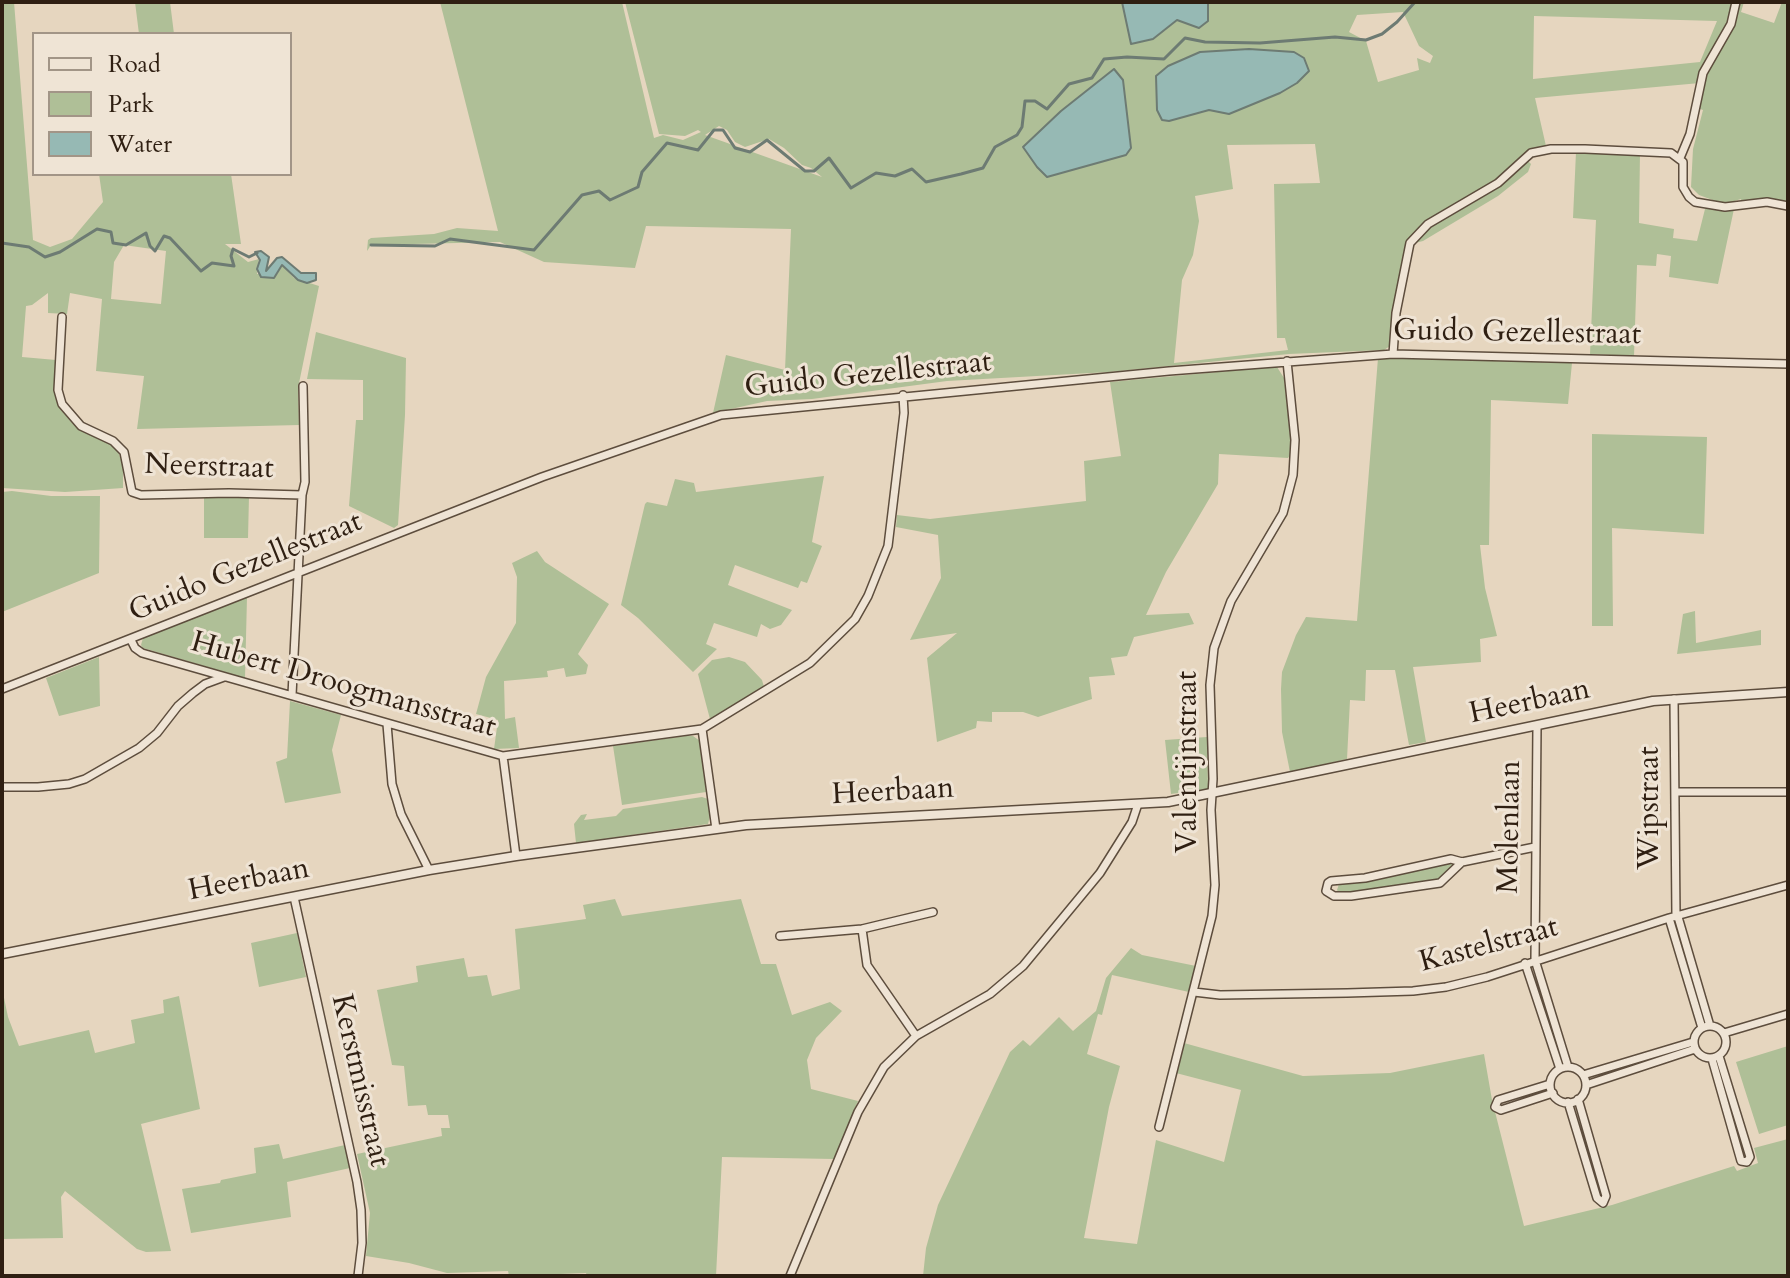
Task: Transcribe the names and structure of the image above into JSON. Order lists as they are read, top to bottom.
{
  "streets": {
    "street": [
      "Guido Gezellestraat",
      "Neerstraat",
      "Hubert Droogmansstraat",
      "Heerbaan",
      "Valentijnstraat",
      "Wipstraat",
      "Molenlaan",
      "Kastelstraat",
      "Kerstmisstraat"
    ]
  },
  "crossings": [
    ["Guido Gezellestraat", "Neerstraat"],
    ["Guido Gezellestraat", "Hubert Droogmansstraat"],
    ["Guido Gezellestraat", "Valentijnstraat"],
    ["Neerstraat", "Hubert Droogmansstraat"],
    ["Heerbaan", "Valentijnstraat"],
    ["Heerbaan", "Wipstraat"],
    ["Heerbaan", "Molenlaan"],
    ["Heerbaan", "Kerstmisstraat"],
    ["Valentijnstraat", "Kastelstraat"],
    ["Wipstraat", "Kastelstraat"],
    ["Molenlaan", "Kastelstraat"]
  ],
  "legend": ["Road", "Park", "Water"]
}
